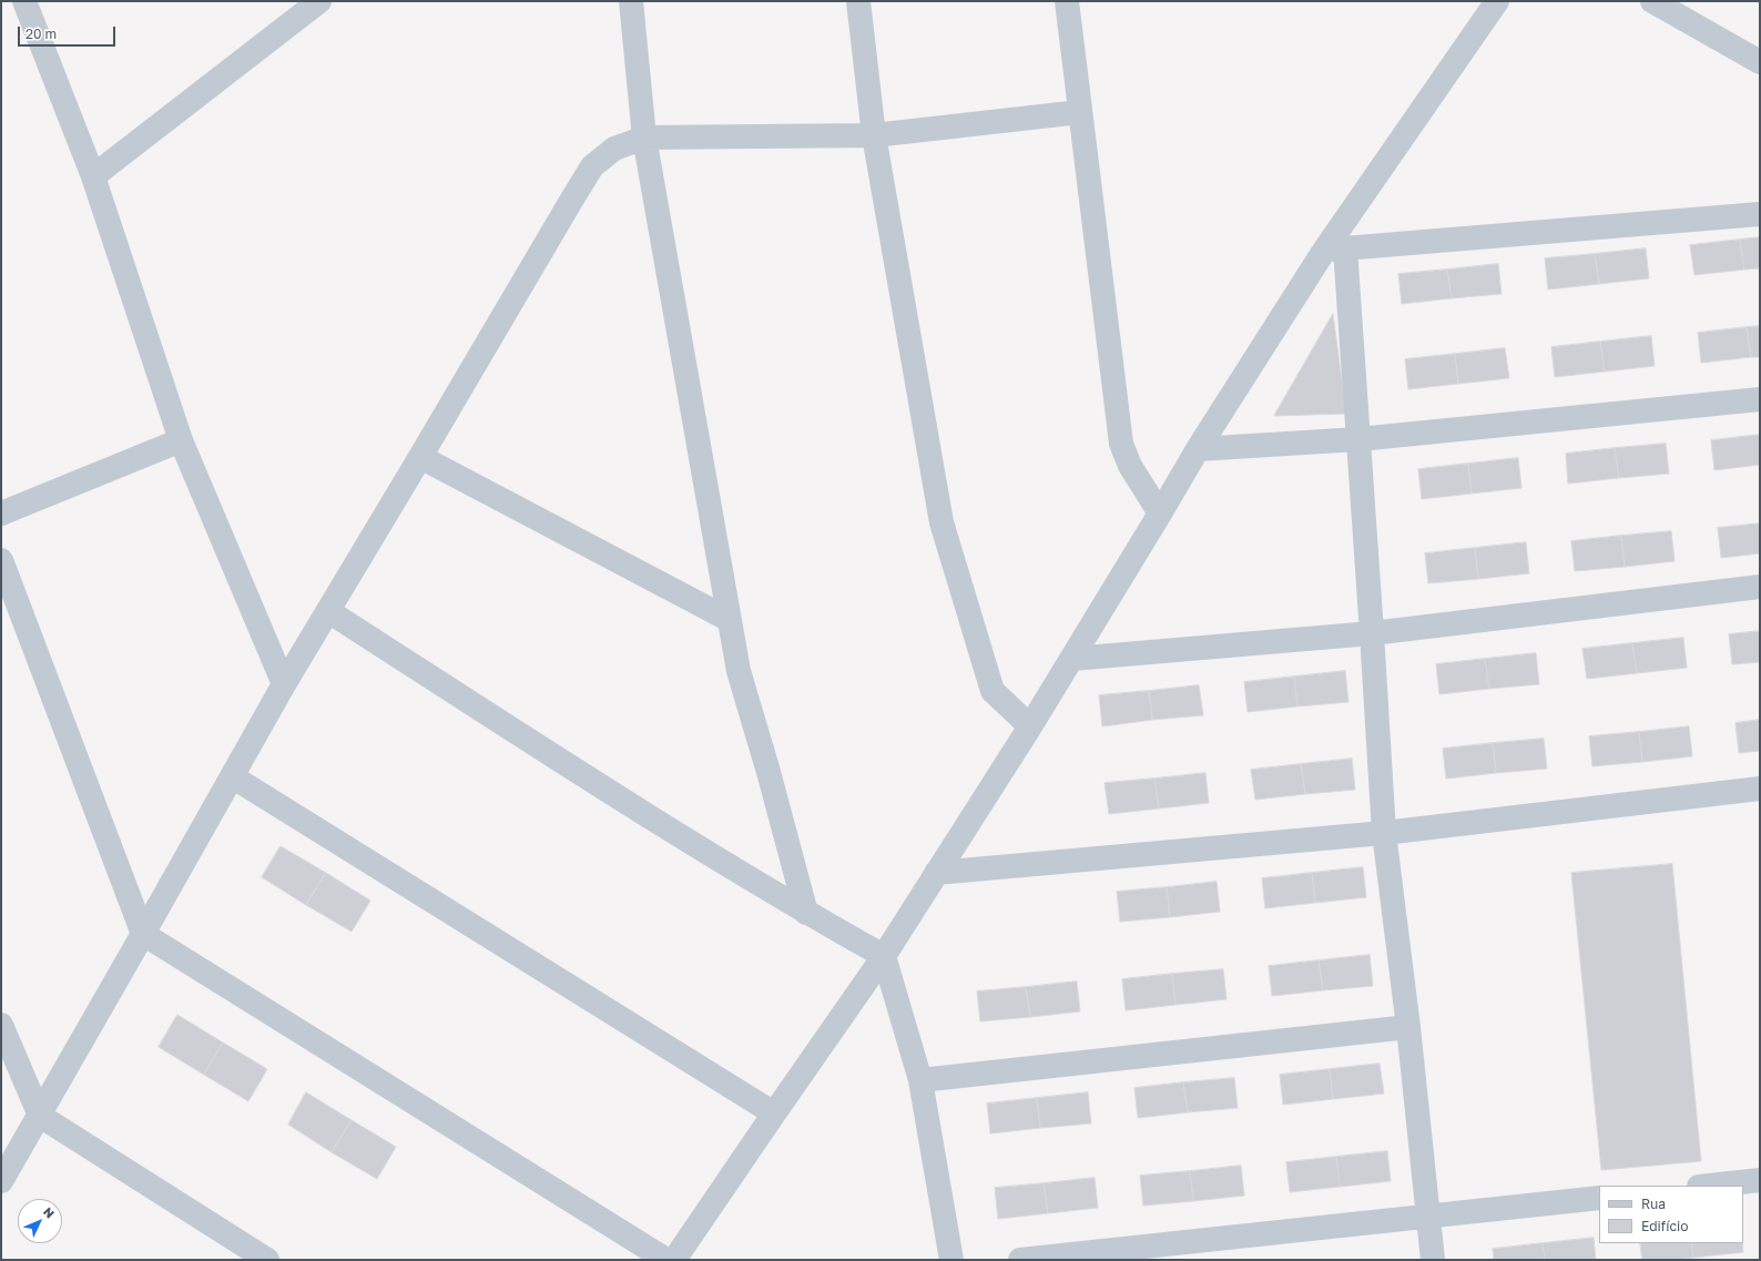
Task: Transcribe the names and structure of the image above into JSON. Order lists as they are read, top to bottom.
{
  "legend": ["Rua", "Edifício"],
  "scale_bar": "20 m",
  "north": "top right"
}
